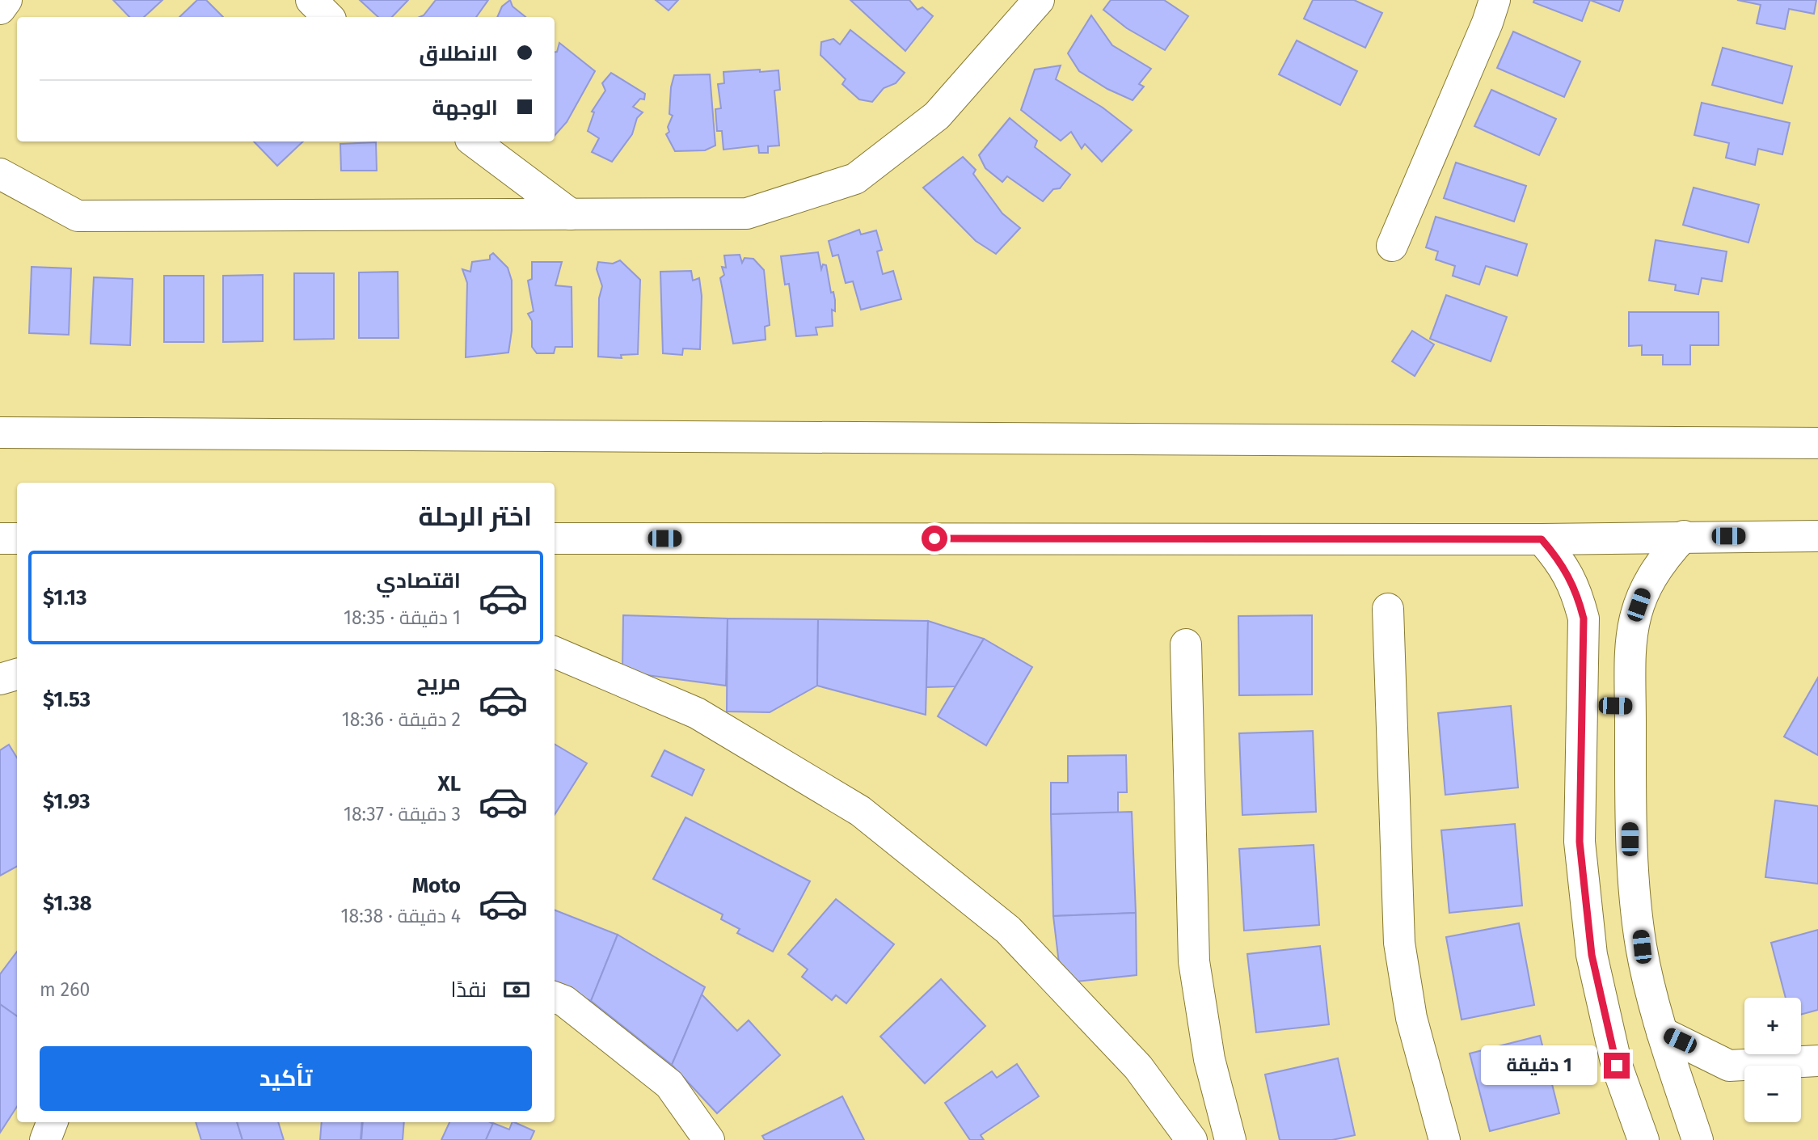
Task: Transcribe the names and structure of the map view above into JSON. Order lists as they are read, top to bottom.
{
  "page": {
    "banner": ["الانطلاق", "الوجهة"],
    "heading": "اختر الرحلة",
    "list": [
      {
        "name": "اقتصادي",
        "note": "1 دقيقة · 18:35",
        "value": "$1.13"
      },
      {
        "name": "مريح",
        "note": "2 دقيقة · 18:36",
        "value": "$1.53"
      },
      {
        "name": "XL",
        "note": "3 دقيقة · 18:37",
        "value": "$1.93"
      },
      {
        "name": "Moto",
        "note": "4 دقيقة · 18:38",
        "value": "$1.38"
      }
    ],
    "pay": ["نقدًا", "260 m"],
    "map_buttons": ["+", "−"],
    "buttons": "تأكيد",
    "bubble": "1 دقيقة"
  }
}
